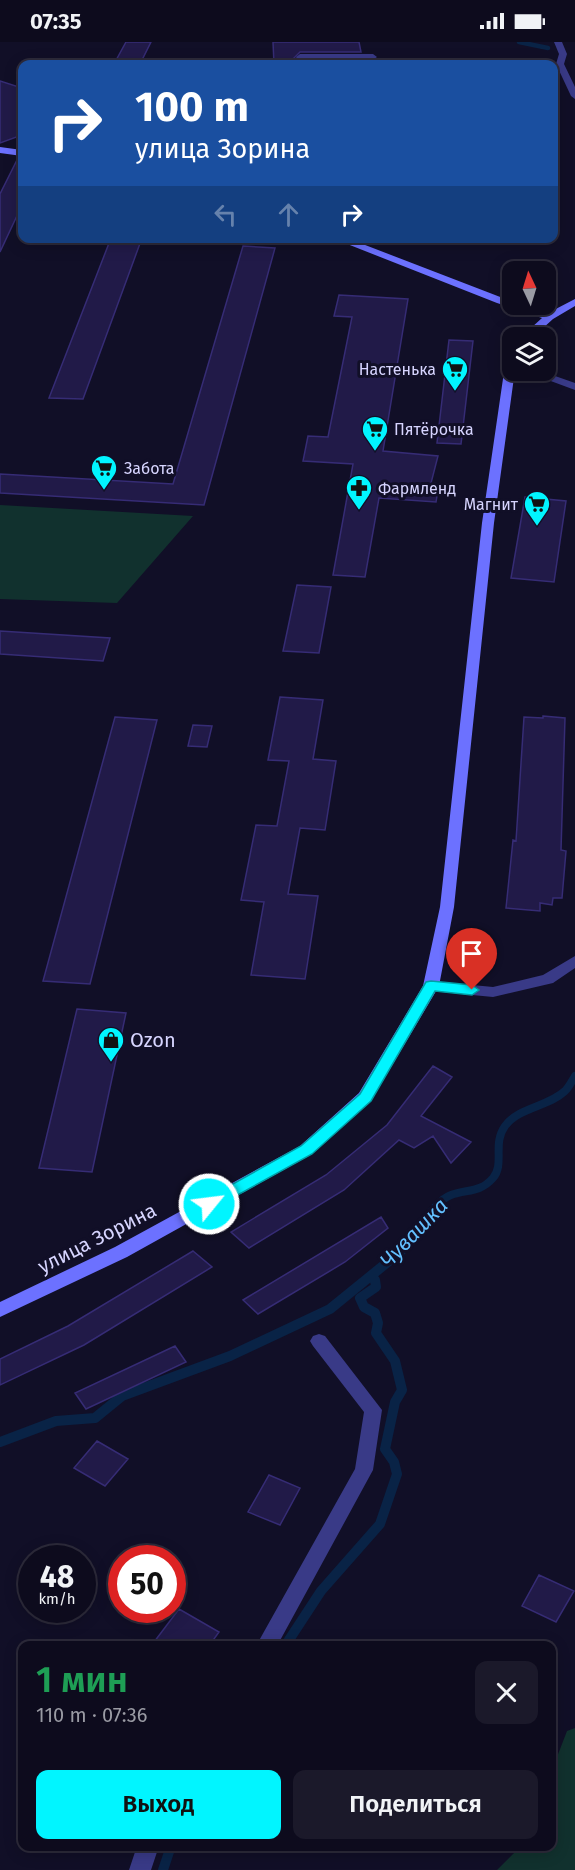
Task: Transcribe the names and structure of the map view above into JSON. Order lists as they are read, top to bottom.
{
  "streets": {
    "main road": ["улица Зорина"]
  },
  "water": ["Чувашка"],
  "places": {
    "supermarket": [
      "Настенька",
      "Пятёрочка",
      "Забота",
      "Магнит"
    ],
    "pharmacy": ["Фармленд"],
    "shop": ["Ozon"]
  },
  "north": "top",
  "page": {
    "status": "07:35",
    "turn": ["100 m", "улица Зорина"],
    "speed": "48 km/h",
    "limit": "50",
    "heading": ["1 мин", "110 m · 07:36"],
    "buttons": ["Выход", "Поделиться"]
  }
}
